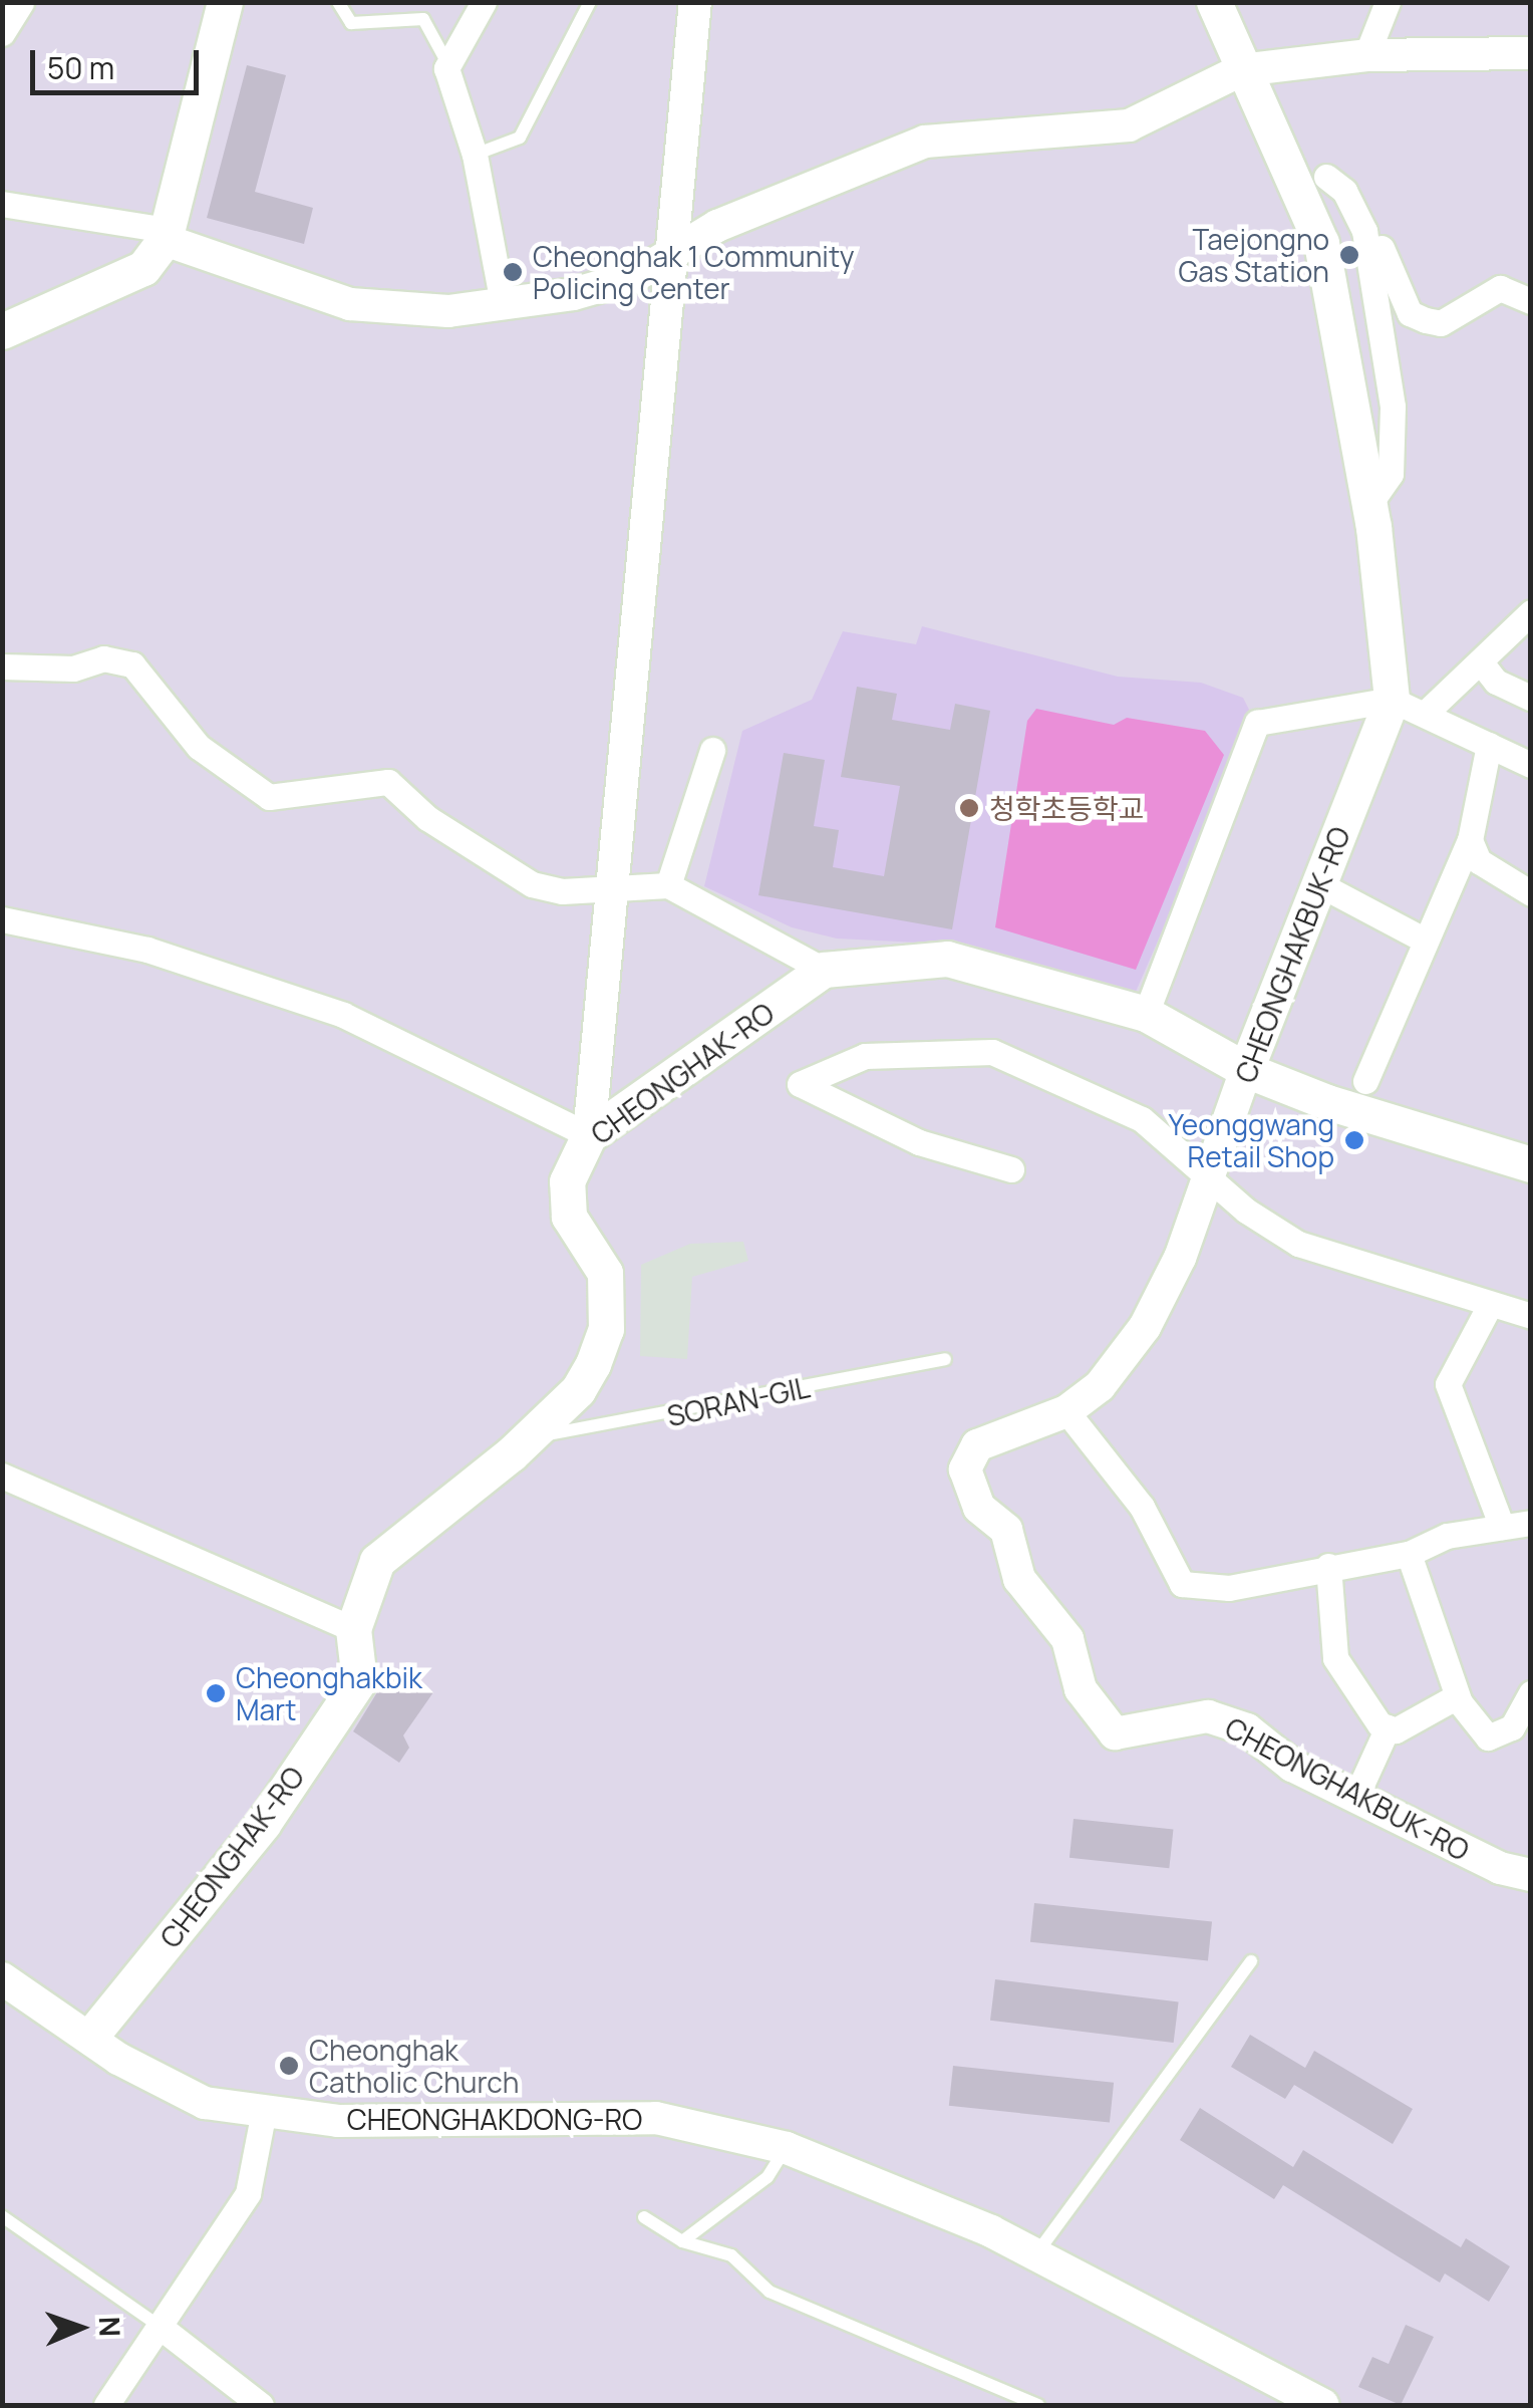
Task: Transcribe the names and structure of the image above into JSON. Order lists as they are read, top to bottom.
{
  "streets": {
    "main road": ["CHEONGHAKBUK-RO", "CHEONGHAK-RO"],
    "street": ["CHEONGHAKDONG-RO"],
    "lane": ["SORAN-GIL"]
  },
  "crossings": [
    ["CHEONGHAK-RO", "SORAN-GIL"],
    ["CHEONGHAK-RO", "CHEONGHAKDONG-RO"]
  ],
  "places": [
    "Taejongno Gas Station",
    "Cheonghak 1 Community Policing Center",
    "청학초등학교",
    "Yeonggwang Retail Shop",
    "Cheonghakbik Mart",
    "Cheonghak Catholic Church"
  ],
  "scale_bar": "50 m",
  "north": "right"
}
